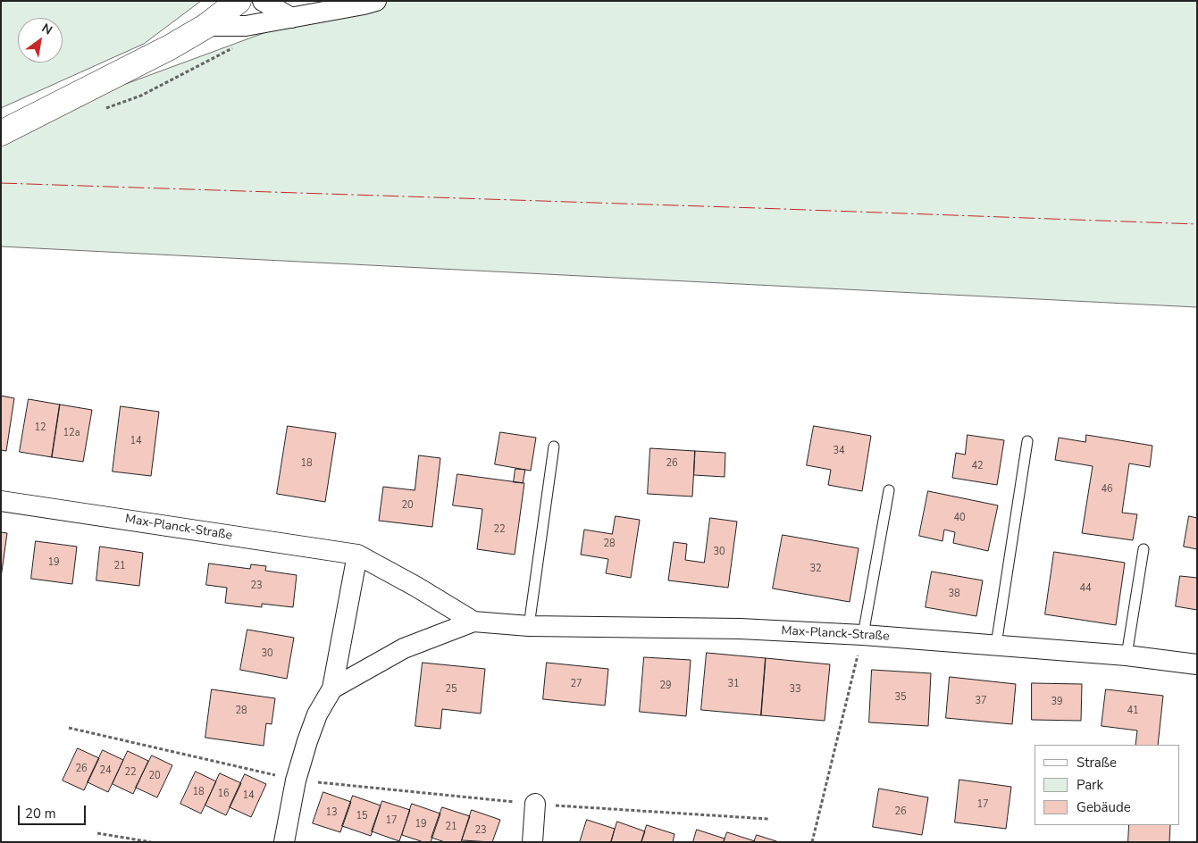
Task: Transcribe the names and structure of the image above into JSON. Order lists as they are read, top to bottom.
{
  "streets": {
    "street": ["Max-Planck-Straße"]
  },
  "house_numbers": [
    "12",
    "12a",
    "14",
    "34",
    "18",
    "26",
    "42",
    "46",
    "20",
    "40",
    "22",
    "28",
    "30",
    "19",
    "21",
    "32",
    "23",
    "44",
    "38",
    "30",
    "27",
    "31",
    "29",
    "25",
    "33",
    "35",
    "37",
    "39",
    "28",
    "41",
    "26",
    "24",
    "22",
    "20",
    "18",
    "16",
    "14",
    "17",
    "26",
    "13",
    "15",
    "17",
    "19",
    "21",
    "23"
  ],
  "legend": ["Straße", "Park", "Gebäude"],
  "scale_bar": "20 m",
  "north": "top right"
}
